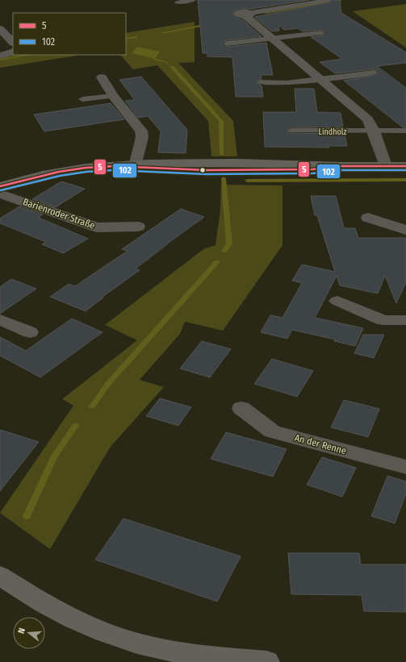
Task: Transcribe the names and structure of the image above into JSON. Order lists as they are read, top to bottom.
{
  "streets": {
    "street": ["Barienroder Straße", "An der Renne"],
    "lane": ["Lindholz"]
  },
  "lines": ["transit line 5", "transit line 102"],
  "legend": ["5", "102"],
  "north": "left"
}
